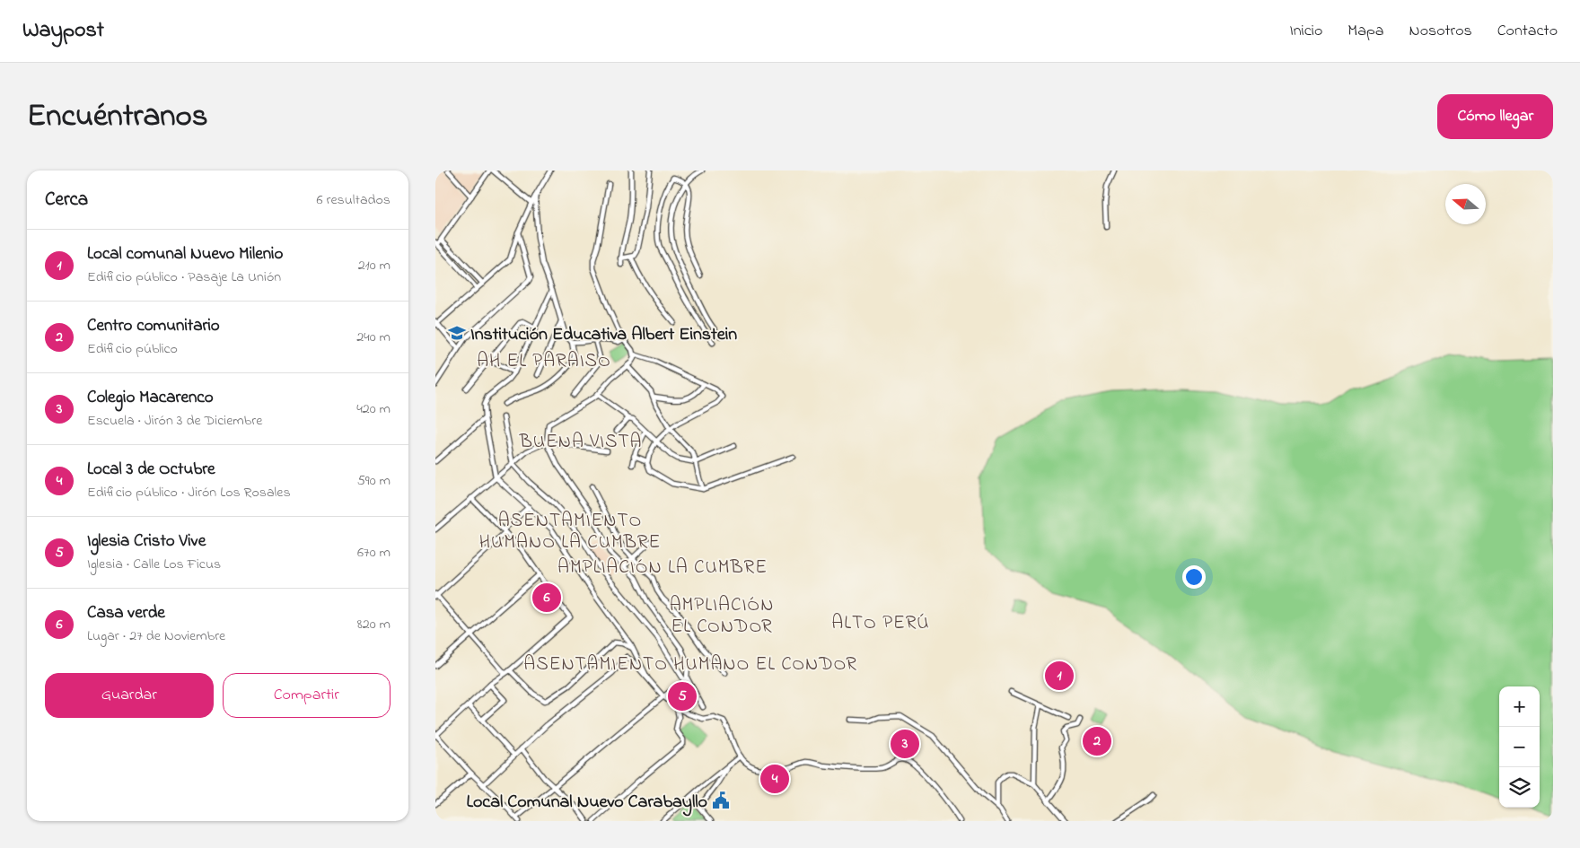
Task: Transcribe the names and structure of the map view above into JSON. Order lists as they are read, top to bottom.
{
  "districts": [
    "AH EL PARAISO",
    "BUENA VISTA",
    "ASENTAMIENTO HUMANO LA CUMBRE",
    "AMPLIACIÓN LA CUMBRE",
    "AMPLIACIÓN EL CONDOR",
    "ALTO PERÚ",
    "ASENTAMIENTO HUMANO EL CONDOR"
  ],
  "places": {
    "school or university": ["Institución Educativa Albert Einstein"],
    "public building": ["Local Comunal Nuevo Carabayllo"]
  },
  "north": "left",
  "page": {
    "header": "Waypost",
    "nav": [
      "Inicio",
      "Mapa",
      "Nosotros",
      "Contacto"
    ],
    "title": "Encuéntranos",
    "buttons": [
      "Cómo llegar",
      ["Guardar", "Compartir"]
    ],
    "heading": ["Cerca", "6 resultados"],
    "list": [
      {
        "mark": "1",
        "name": "Local comunal Nuevo Milenio",
        "note": "Edificio público · Pasaje La Unión",
        "value": "210 m"
      },
      {
        "mark": "2",
        "name": "Centro comunitario",
        "note": "Edificio público",
        "value": "240 m"
      },
      {
        "mark": "3",
        "name": "Colegio Macarenco",
        "note": "Escuela · Jirón 3 de Diciembre",
        "value": "420 m"
      },
      {
        "mark": "4",
        "name": "Local 3 de Octubre",
        "note": "Edificio público · Jirón Los Rosales",
        "value": "590 m"
      },
      {
        "mark": "5",
        "name": "Iglesia Cristo Vive",
        "note": "Iglesia · Calle Los Ficus",
        "value": "670 m"
      },
      {
        "mark": "6",
        "name": "Casa verde",
        "note": "Lugar · 27 de Noviembre",
        "value": "820 m"
      }
    ],
    "pins": [
      "6",
      "1",
      "5",
      "2",
      "3",
      "4"
    ],
    "map_buttons": ["+", "−"]
  }
}
